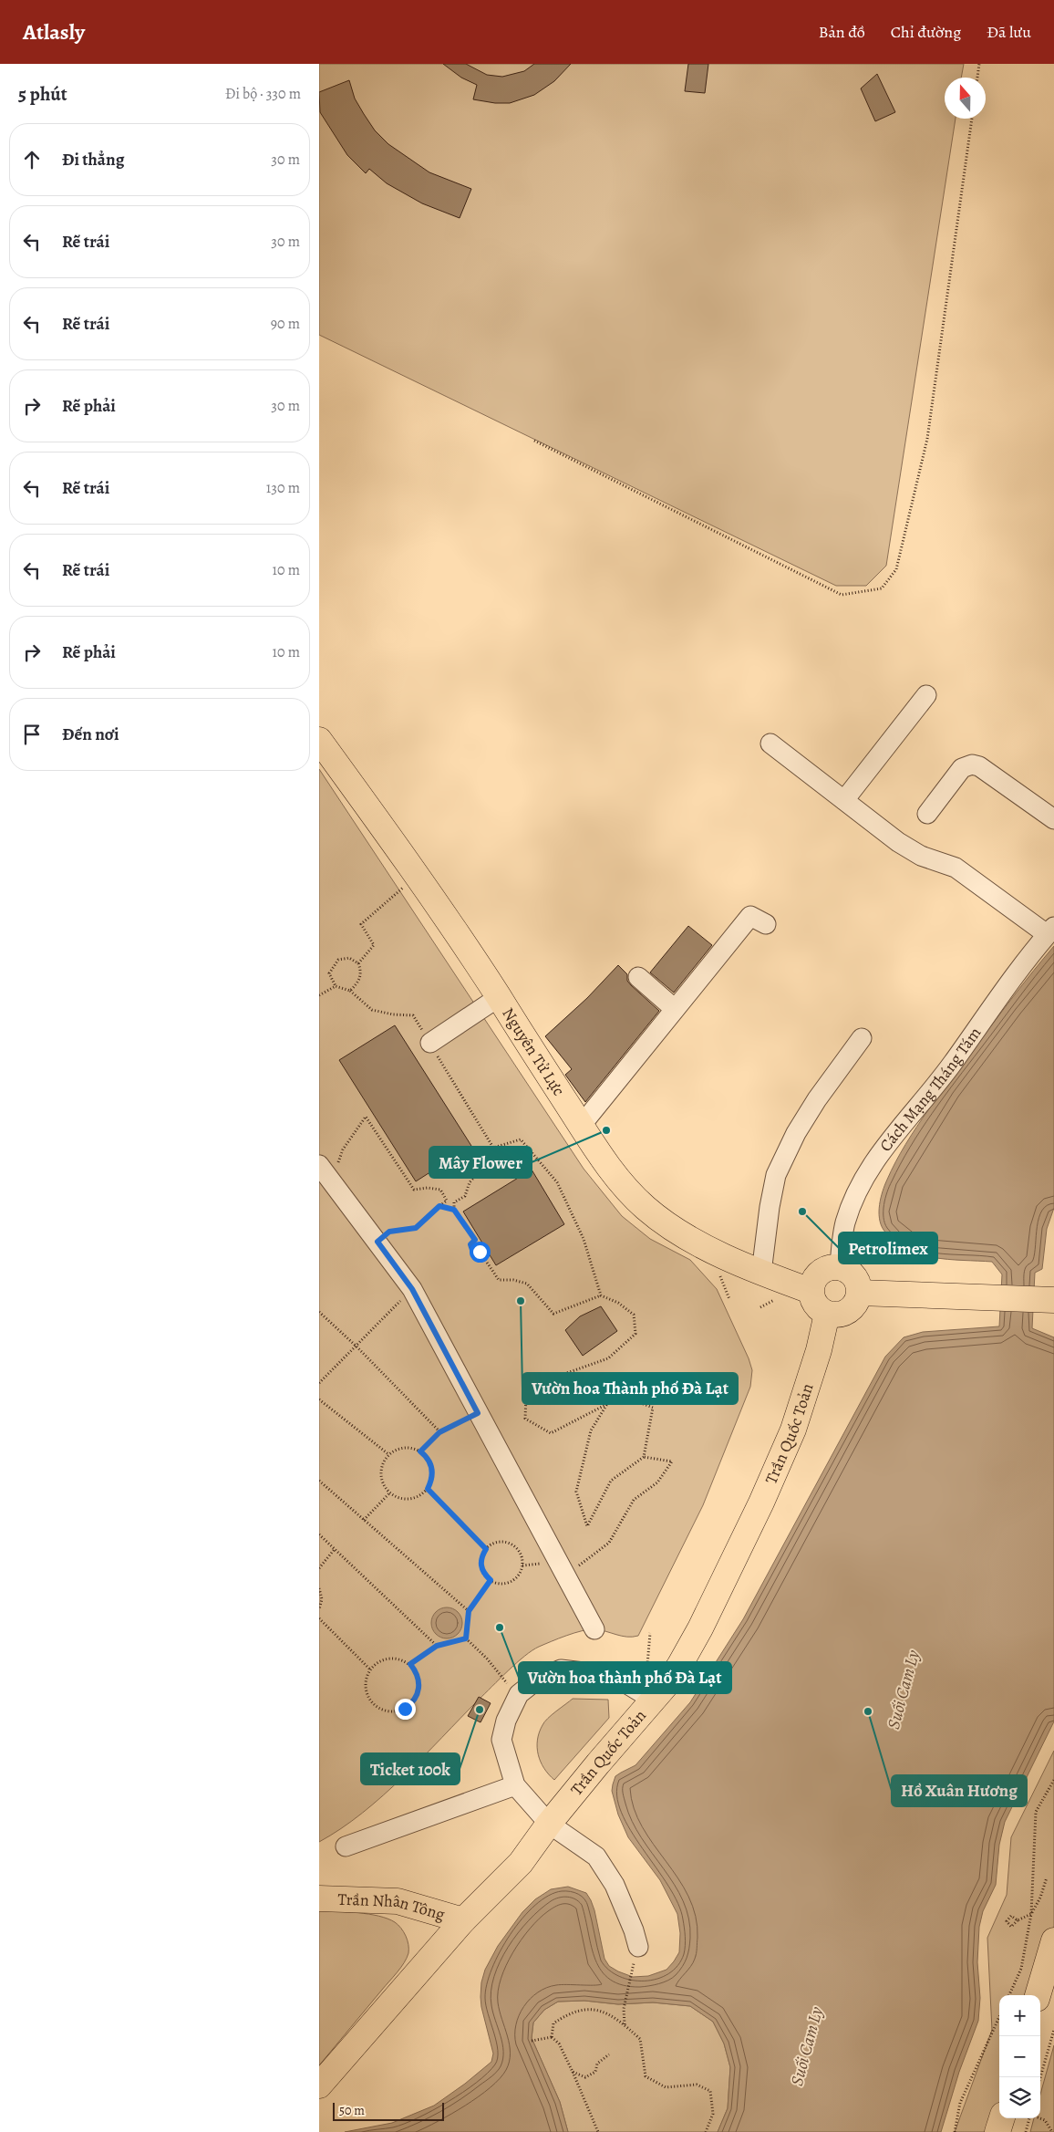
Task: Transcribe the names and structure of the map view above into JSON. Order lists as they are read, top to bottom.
{
  "streets": {
    "main road": ["Nguyên Tử Lực", "Trần Quốc Toản", "Trần Nhân Tông"],
    "street": ["Cách Mạng Tháng Tám"]
  },
  "crossings": [
    ["Nguyên Tử Lực", "Cách Mạng Tháng Tám"],
    ["Nguyên Tử Lực", "Trần Quốc Toản"],
    ["Cách Mạng Tháng Tám", "Trần Quốc Toản"],
    ["Trần Quốc Toản", "Trần Nhân Tông"]
  ],
  "water": ["Suối Cam Ly"],
  "places": [
    "Mây Flower",
    "Petrolimex",
    "Vườn hoa Thành phố Đà Lạt",
    "Vườn hoa thành phố Đà Lạt",
    "Ticket 100k",
    "Hồ Xuân Hương"
  ],
  "scale_bar": "50 m",
  "north": "top",
  "page": {
    "header": "Atlasly",
    "nav": ["Bản đồ", "Chỉ đường", "Đã lưu"],
    "heading": ["5 phút", "Đi bộ · 330 m"],
    "list": [
      ["Đi thẳng", "30 m"],
      ["Rẽ trái", "30 m"],
      ["Rẽ trái", "90 m"],
      ["Rẽ phải", "30 m"],
      ["Rẽ trái", "130 m"],
      ["Rẽ trái", "10 m"],
      ["Rẽ phải", "10 m"],
      "Đến nơi"
    ],
    "map_buttons": ["+", "−"],
    "scale": "50 m"
  }
}
